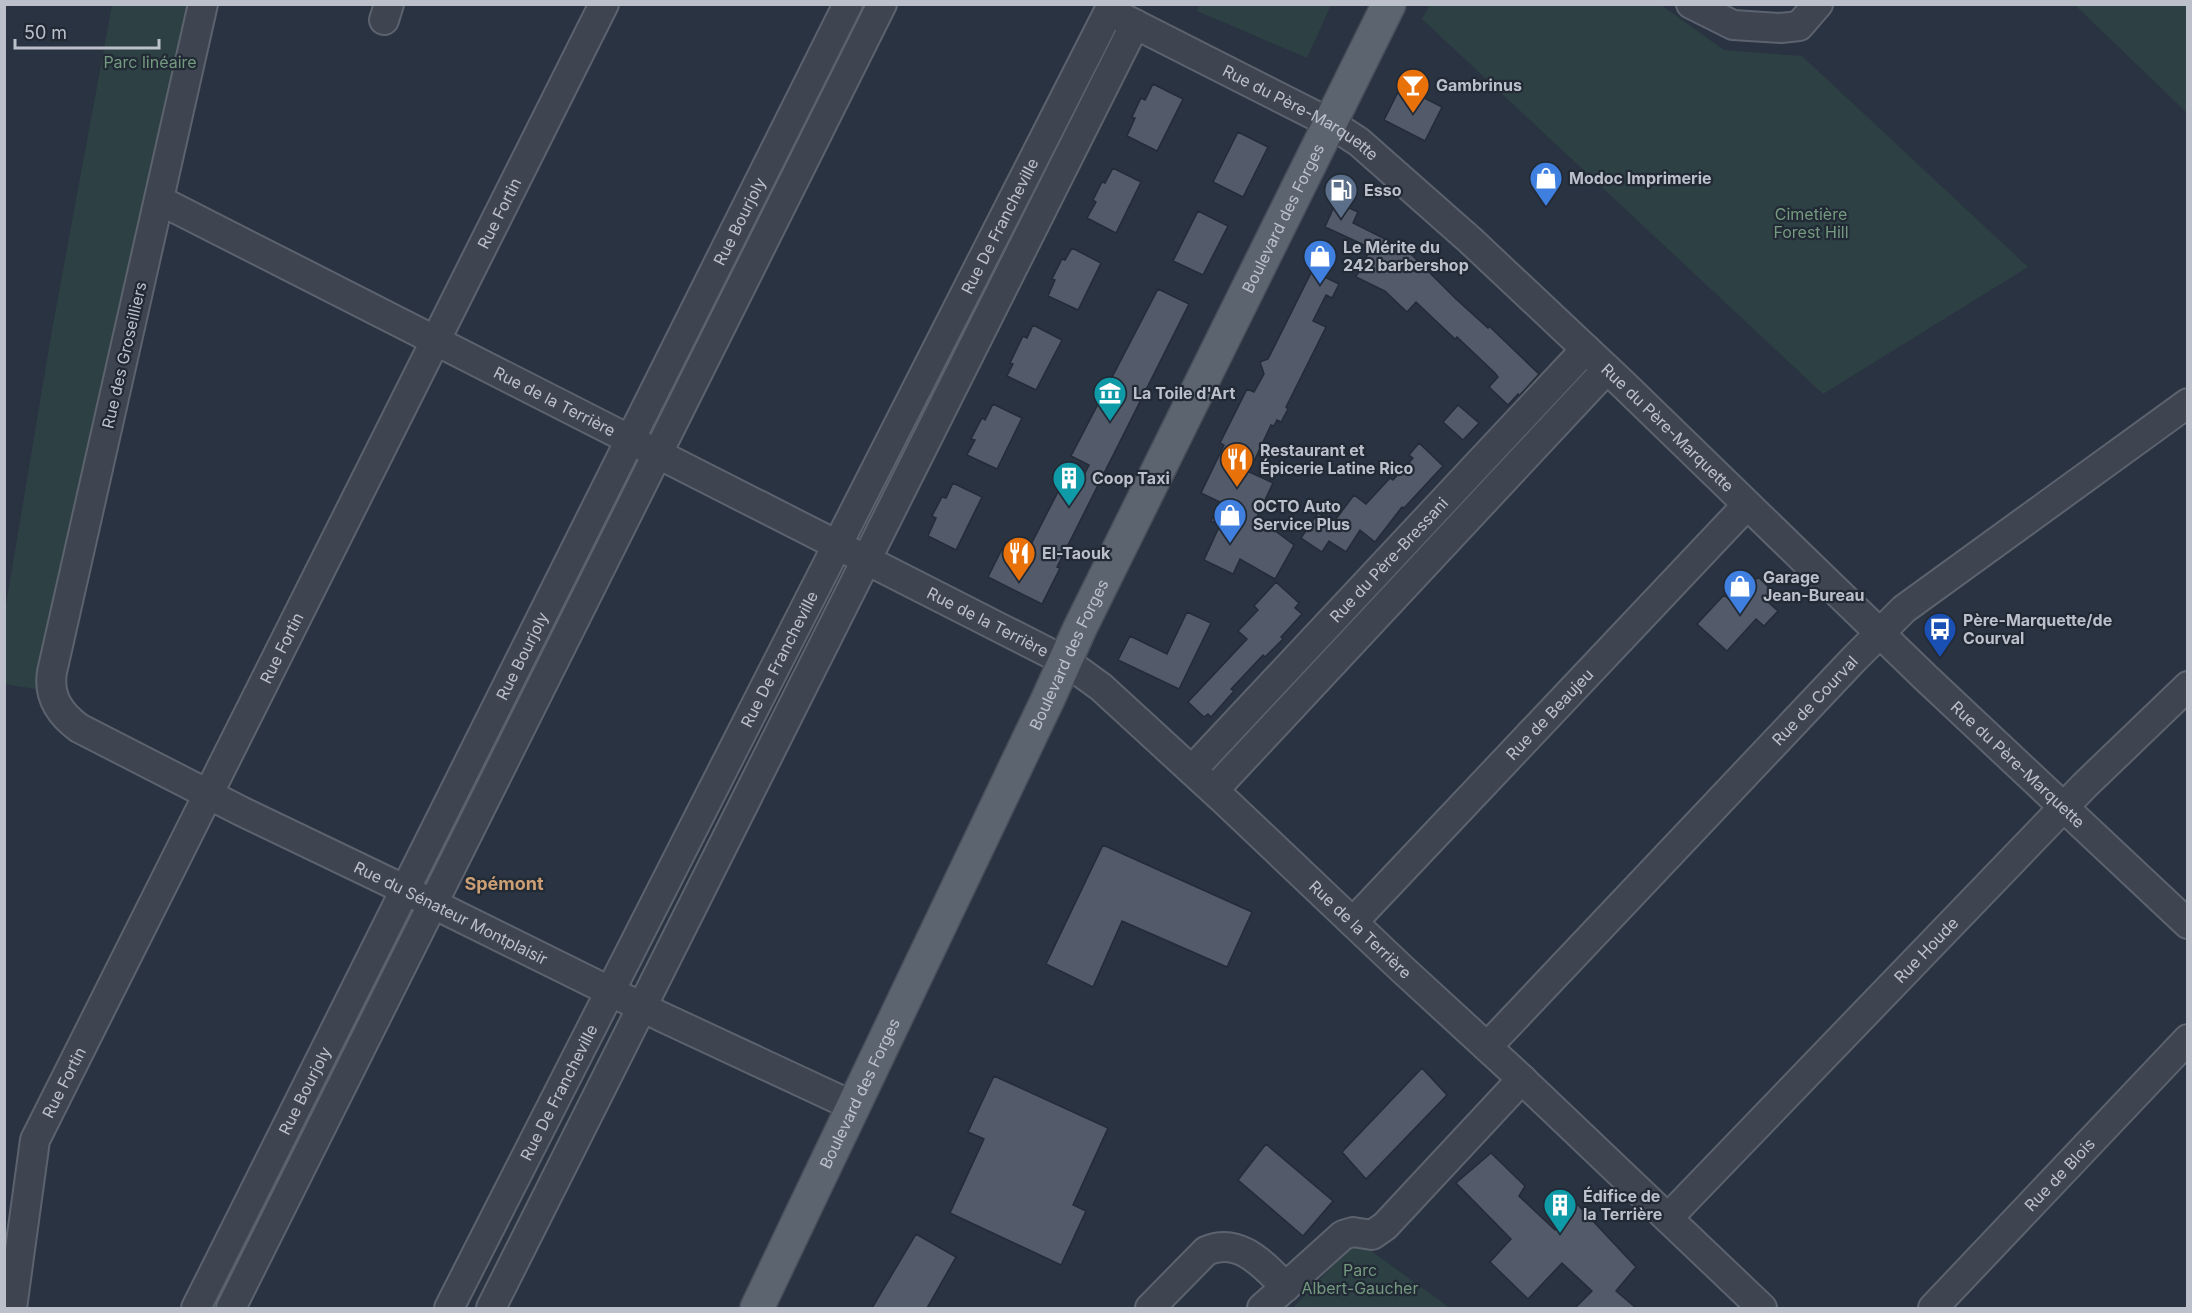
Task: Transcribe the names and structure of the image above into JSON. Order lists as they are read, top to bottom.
{
  "streets": {
    "main road": ["Boulevard des Forges"],
    "street": [
      "Rue du Père-Marquette",
      "Rue Fortin",
      "Rue Bourjoly",
      "Rue De Francheville",
      "Rue des Groseilliers",
      "Rue de la Terrière",
      "Rue du Père-Bressani",
      "Rue de Courval",
      "Rue de Beaujeu",
      "Rue du Sénateur Montplaisir",
      "Rue Houde",
      "Rue de Blois"
    ]
  },
  "crossings": [
    ["Rue du Père-Marquette", "Boulevard des Forges"],
    ["Rue du Père-Marquette", "Rue De Francheville"],
    ["Rue du Père-Marquette", "Rue du Père-Bressani"],
    ["Rue du Père-Marquette", "Rue de Courval"],
    ["Rue du Père-Marquette", "Rue de Beaujeu"],
    ["Rue du Père-Marquette", "Rue Houde"],
    ["Rue Fortin", "Rue de la Terrière"],
    ["Rue Fortin", "Rue du Sénateur Montplaisir"],
    ["Boulevard des Forges", "Rue de la Terrière"],
    ["Boulevard des Forges", "Rue du Sénateur Montplaisir"],
    ["Rue Bourjoly", "Rue de la Terrière"],
    ["Rue Bourjoly", "Rue du Sénateur Montplaisir"],
    ["Rue De Francheville", "Rue de la Terrière"],
    ["Rue De Francheville", "Rue du Sénateur Montplaisir"],
    ["Rue des Groseilliers", "Rue de la Terrière"],
    ["Rue des Groseilliers", "Rue du Sénateur Montplaisir"],
    ["Rue de la Terrière", "Rue du Père-Bressani"],
    ["Rue de la Terrière", "Rue de Courval"],
    ["Rue de la Terrière", "Rue de Beaujeu"],
    ["Rue de la Terrière", "Rue Houde"]
  ],
  "districts": ["Spémont"],
  "parks": ["Parc linéaire", "Cimetière Forest Hill", "Parc Albert-Gaucher"],
  "places": {
    "bar": ["Gambrinus"],
    "shop": [
      "Modoc Imprimerie",
      "Le Mérite du 242 barbershop",
      "OCTO Auto Service Plus",
      "Garage Jean-Bureau"
    ],
    "fuel station": ["Esso"],
    "museum": ["La Toile d'Art"],
    "restaurant": ["Restaurant et Épicerie Latine Rico", "El-Taouk"],
    "building": ["Coop Taxi", "Édifice de la Terrière"],
    "bus stop": ["Père-Marquette/de Courval"]
  },
  "scale_bar": "50 m"
}
